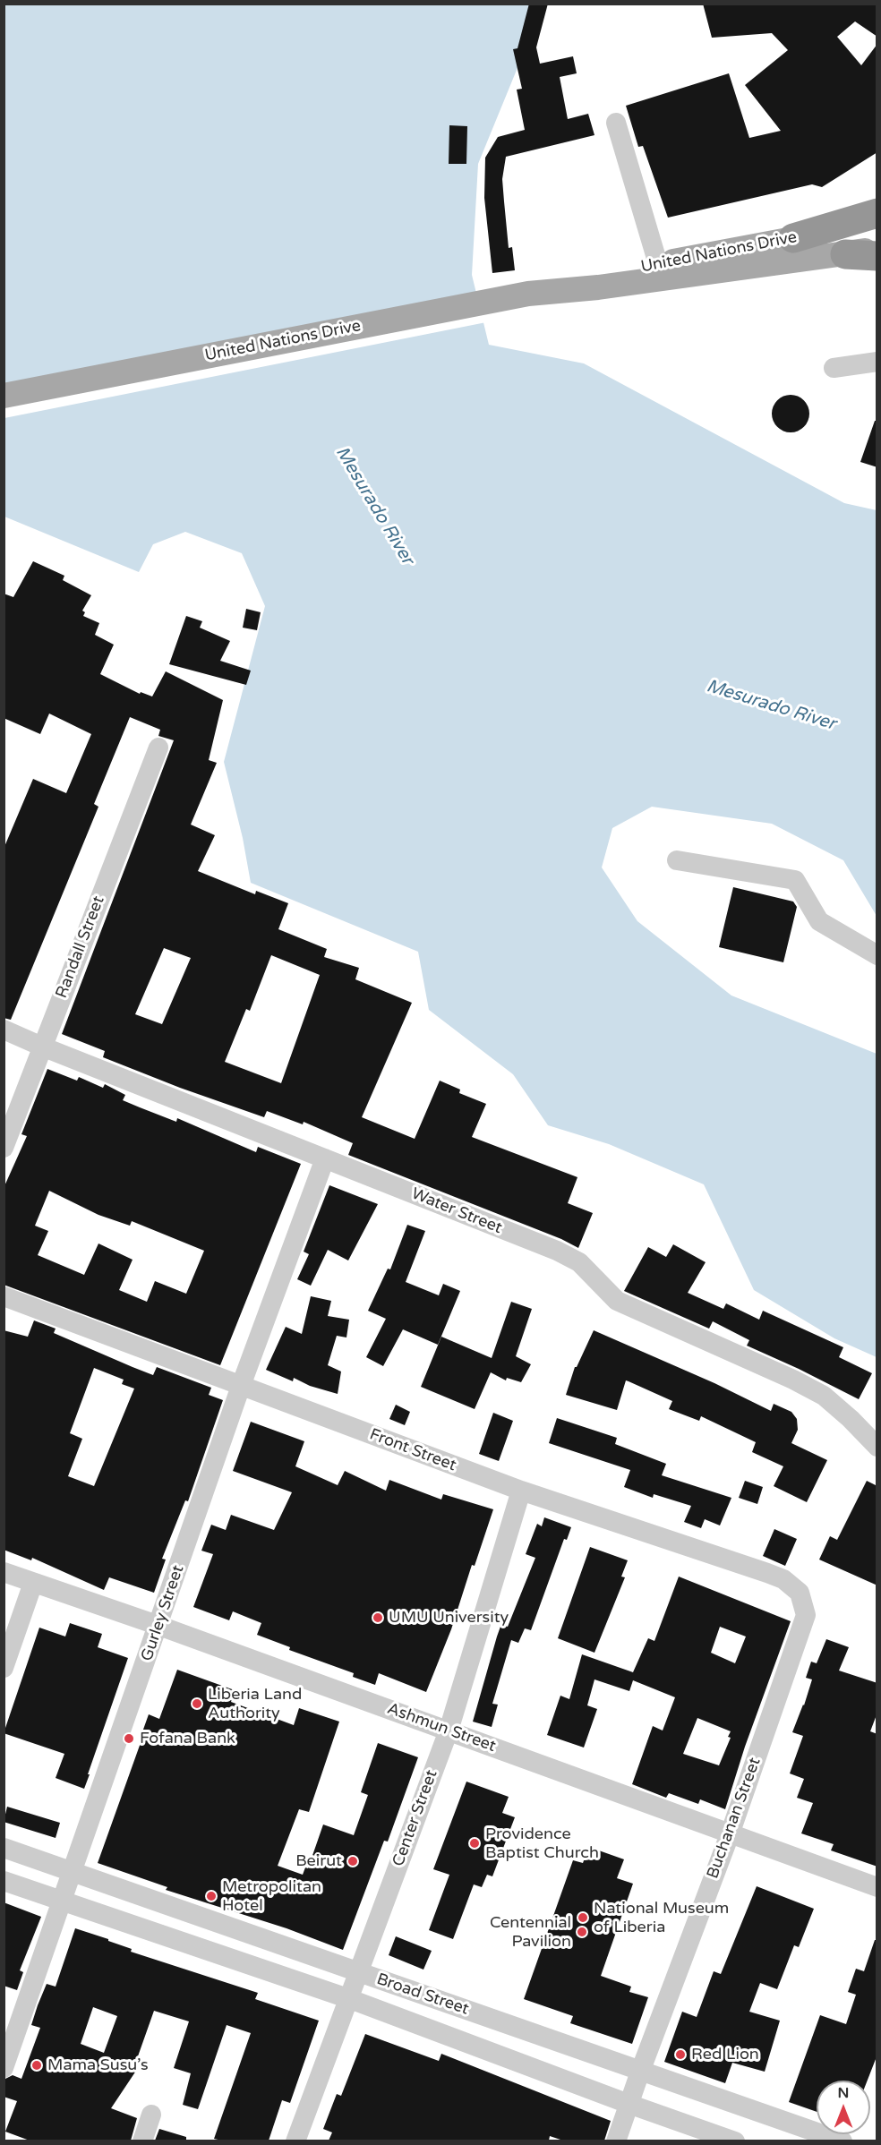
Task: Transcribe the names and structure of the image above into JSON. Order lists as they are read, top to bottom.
{
  "streets": {
    "main road": ["United Nations Drive"],
    "street": [
      "Randall Street",
      "Water Street",
      "Front Street",
      "Gurley Street",
      "Ashmun Street",
      "Center Street",
      "Buchanan Street",
      "Broad Street"
    ]
  },
  "crossings": [
    ["Randall Street", "Water Street"],
    ["Water Street", "Gurley Street"],
    ["Front Street", "Gurley Street"],
    ["Front Street", "Center Street"],
    ["Front Street", "Buchanan Street"],
    ["Gurley Street", "Ashmun Street"],
    ["Gurley Street", "Broad Street"],
    ["Ashmun Street", "Center Street"],
    ["Ashmun Street", "Buchanan Street"],
    ["Center Street", "Broad Street"],
    ["Buchanan Street", "Broad Street"]
  ],
  "water": ["Mesurado River"],
  "places": [
    "UMU University",
    "Liberia Land Authority",
    "Fofana Bank",
    "Providence Baptist Church",
    "Beirut",
    "Metropolitan Hotel",
    "National Museum of Liberia",
    "Centennial Pavilion",
    "Red Lion",
    "Mama Susu’s"
  ],
  "north": "top"
}
